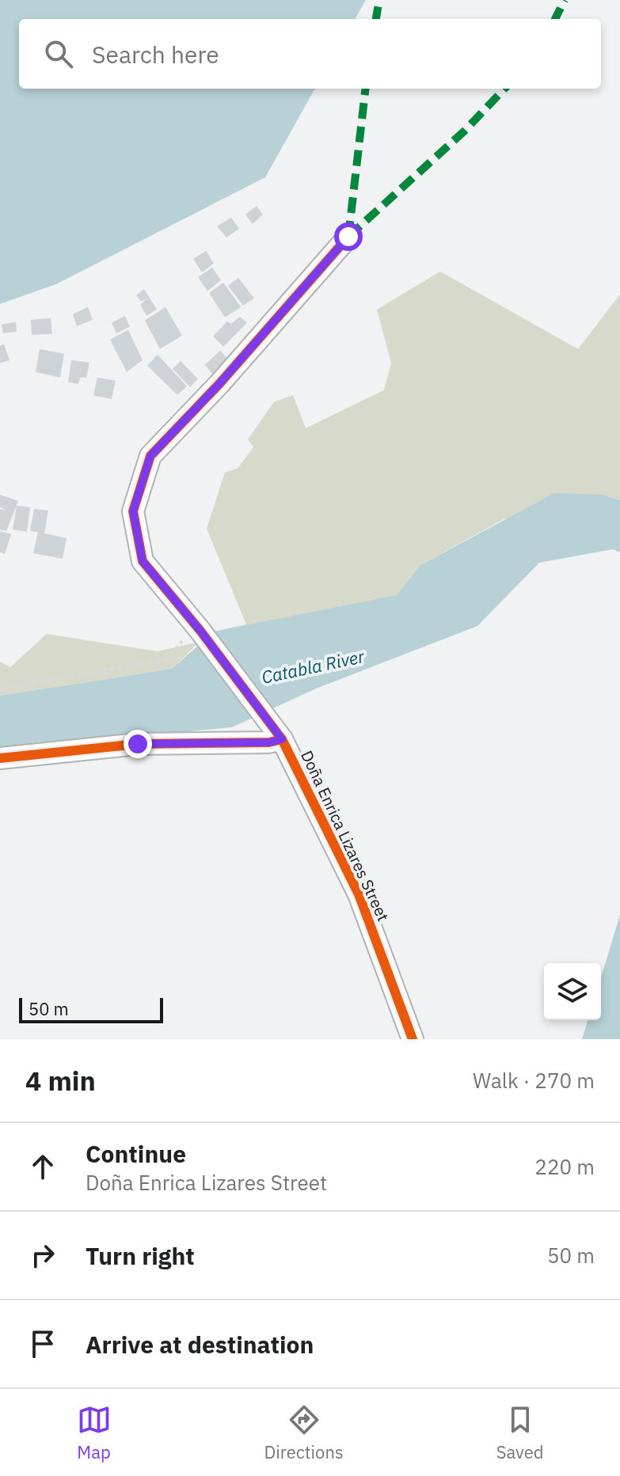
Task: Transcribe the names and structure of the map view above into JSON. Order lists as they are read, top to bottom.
{
  "streets": {
    "street": ["Doña Enrica Lizares Street"]
  },
  "water": ["Catabla River"],
  "scale_bar": "50 m",
  "page": {
    "search": "Search here",
    "scale": "50 m",
    "heading": ["4 min", "Walk · 270 m"],
    "list": [
      ["Continue", "Doña Enrica Lizares Street", "220 m"],
      ["Turn right", "50 m"],
      "Arrive at destination"
    ],
    "nav": ["Map", "Directions", "Saved"]
  }
}
